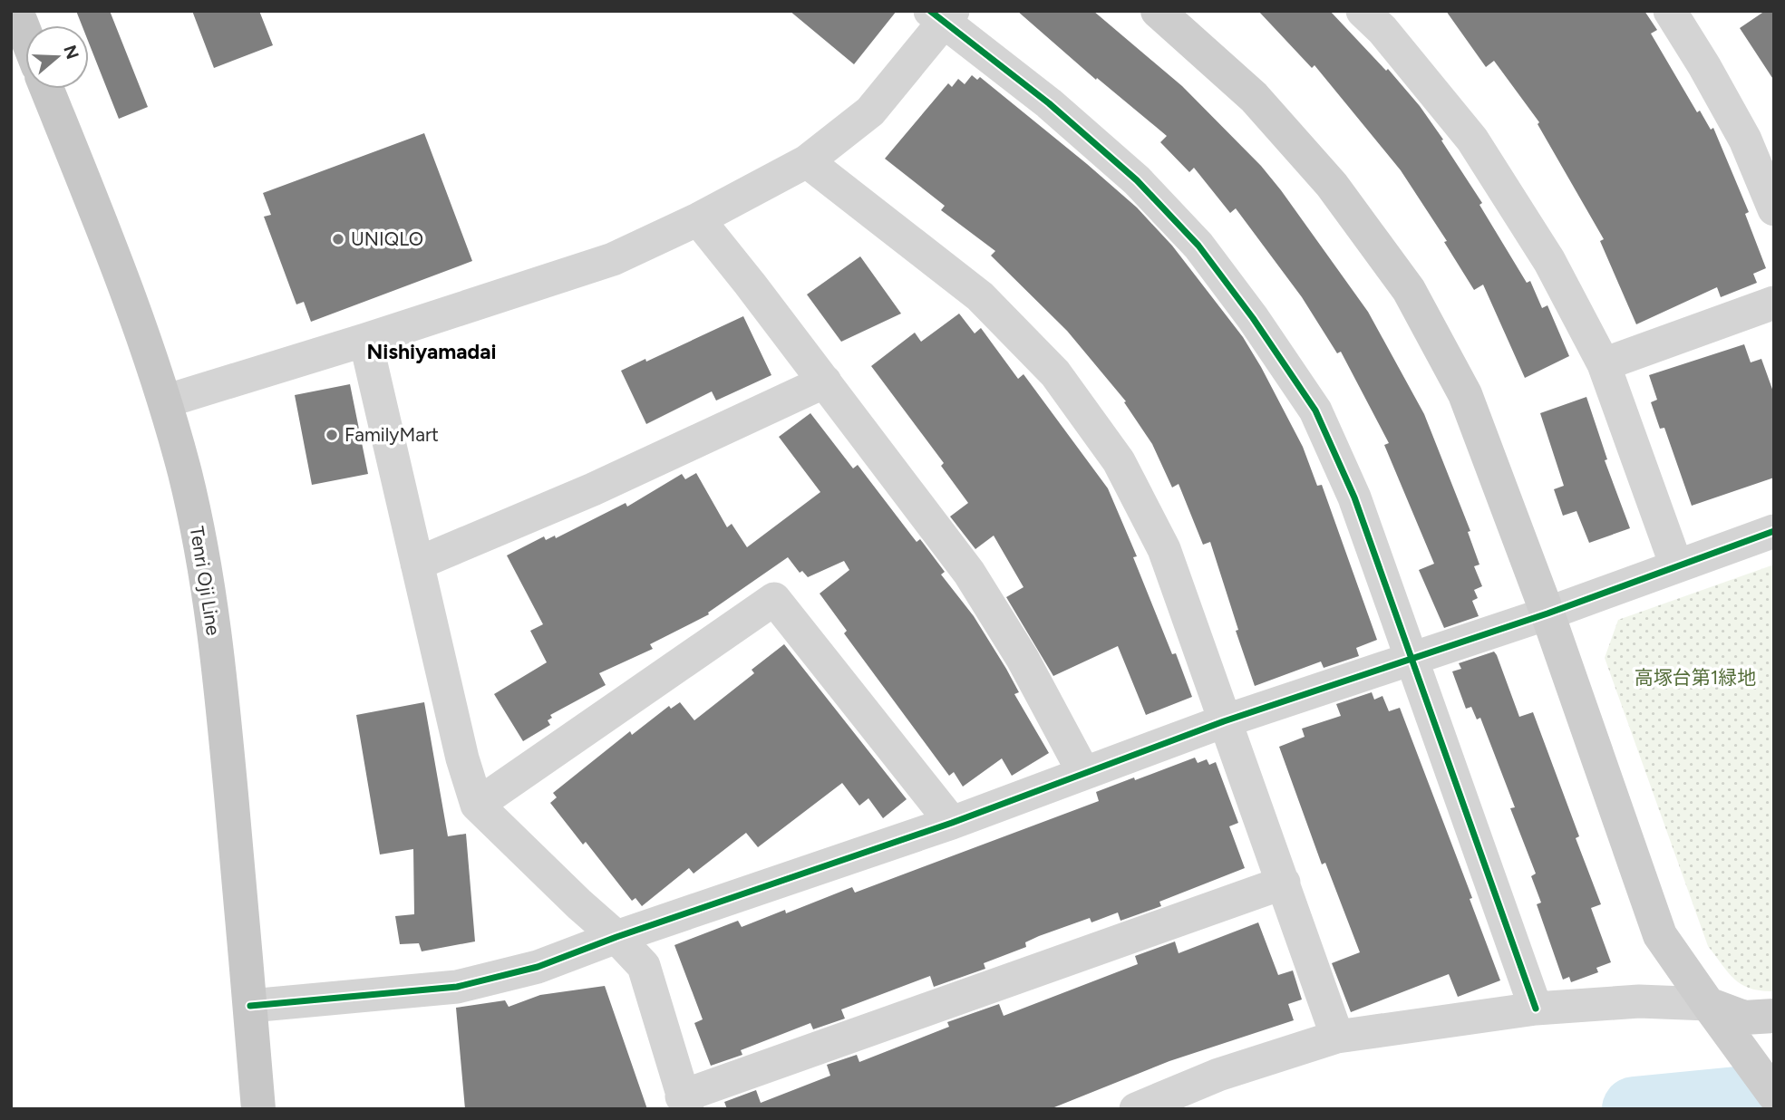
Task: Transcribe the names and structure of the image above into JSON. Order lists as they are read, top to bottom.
{
  "streets": {
    "main road": ["Tenri Oji Line"]
  },
  "districts": ["Nishiyamadai"],
  "parks": ["高塚台第1緑地"],
  "places": ["UNIQLO", "FamilyMart"],
  "north": "right"
}
